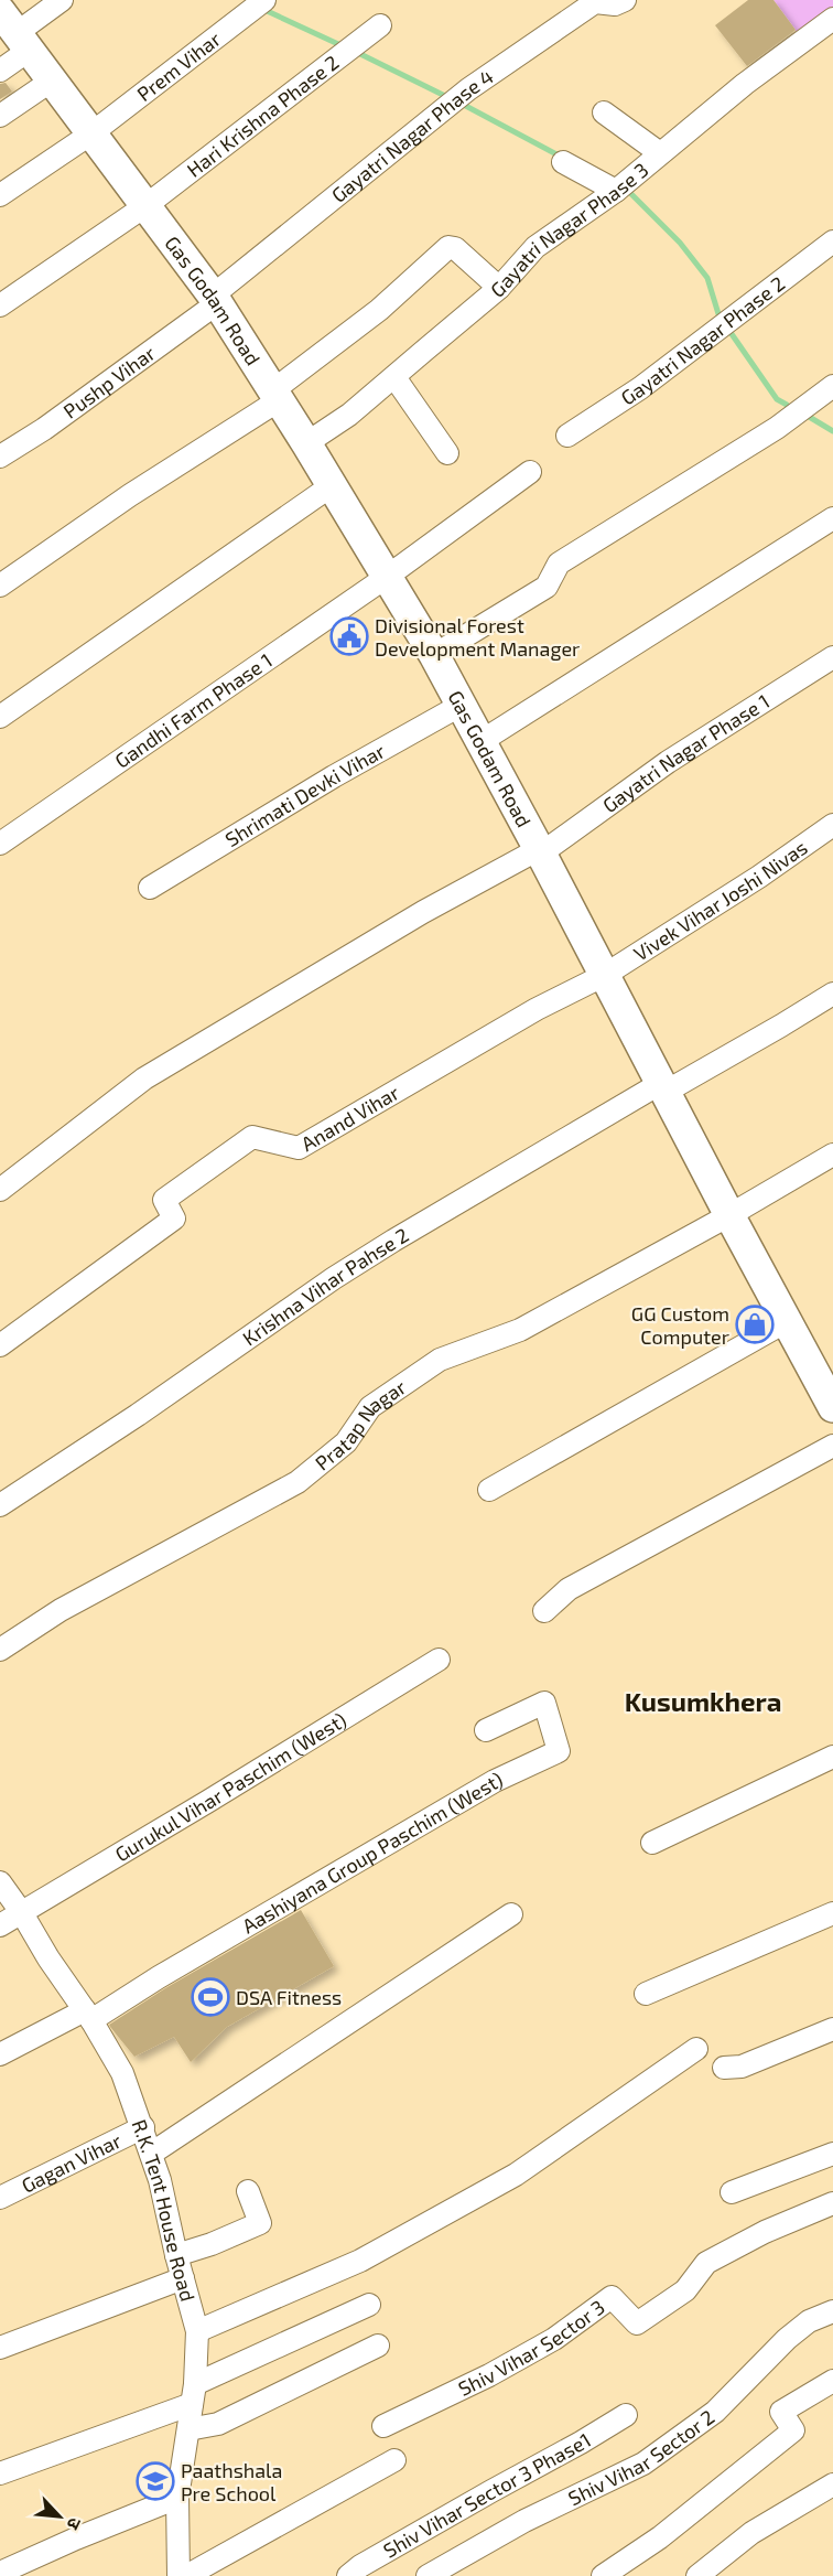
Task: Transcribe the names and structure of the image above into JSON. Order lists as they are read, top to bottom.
{
  "streets": {
    "main road": ["Gas Godam Road"],
    "street": [
      "Prem Vihar",
      "Hari Krishna Phase 2",
      "Gayatri Nagar Phase 4",
      "Gayatri Nagar Phase 3",
      "Gayatri Nagar Phase 2",
      "Pushp Vihar",
      "Gandhi Farm Phase 1",
      "Gayatri Nagar Phase 1",
      "Shrimati Devki Vihar",
      "Vivek Vihar Joshi Nivas",
      "Anand Vihar",
      "Krishna Vihar Pahse 2",
      "Pratap Nagar",
      "Gurukul Vihar Paschim (West)",
      "Aashiyana Group Paschim (West)",
      "Gagan Vihar",
      "R.K. Tent House Road",
      "Shiv Vihar Sector 3",
      "Shiv Vihar Sector 2",
      "Shiv Vihar Sector 3 Phase1"
    ]
  },
  "crossings": [
    ["Prem Vihar", "Gas Godam Road"],
    ["Hari Krishna Phase 2", "Gas Godam Road"],
    ["Gayatri Nagar Phase 4", "Gas Godam Road"],
    ["Gayatri Nagar Phase 4", "Pushp Vihar"],
    ["Gayatri Nagar Phase 3", "Gas Godam Road"],
    ["Gas Godam Road", "Pushp Vihar"],
    ["Gas Godam Road", "Gandhi Farm Phase 1"],
    ["Gas Godam Road", "Gayatri Nagar Phase 1"],
    ["Gas Godam Road", "Shrimati Devki Vihar"],
    ["Gas Godam Road", "Vivek Vihar Joshi Nivas"],
    ["Gas Godam Road", "Anand Vihar"],
    ["Gas Godam Road", "Krishna Vihar Pahse 2"],
    ["Gas Godam Road", "Pratap Nagar"],
    ["Vivek Vihar Joshi Nivas", "Anand Vihar"],
    ["Gurukul Vihar Paschim (West)", "R.K. Tent House Road"],
    ["Aashiyana Group Paschim (West)", "R.K. Tent House Road"],
    ["Gagan Vihar", "R.K. Tent House Road"]
  ],
  "districts": ["Kusumkhera"],
  "places": {
    "public building": ["Divisional Forest Development Manager"],
    "shop": ["GG Custom Computer"],
    "sports": ["DSA Fitness"],
    "school or university": ["Paathshala Pre School"]
  },
  "north": "bottom right"
}
